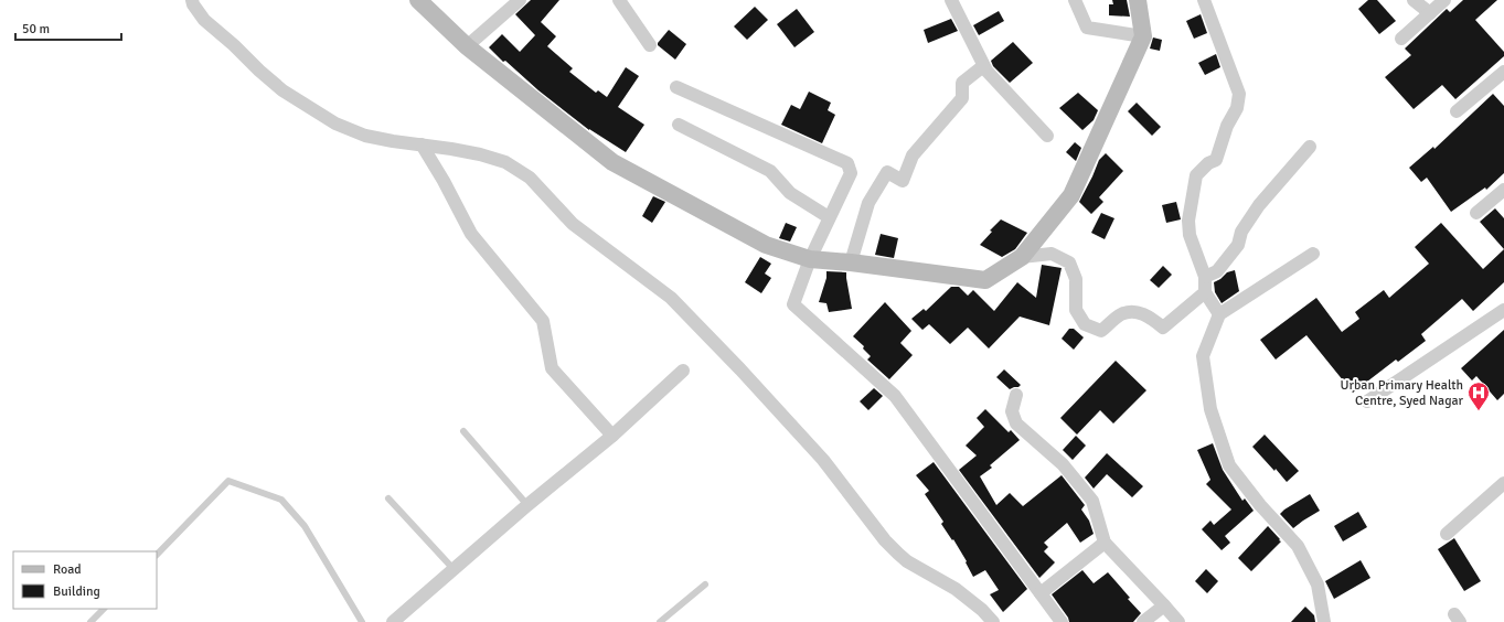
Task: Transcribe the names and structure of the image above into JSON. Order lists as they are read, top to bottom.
{
  "places": {
    "hospital": ["Urban Primary Health Centre, Syed Nagar"]
  },
  "legend": ["Road", "Building"],
  "scale_bar": "50 m"
}
